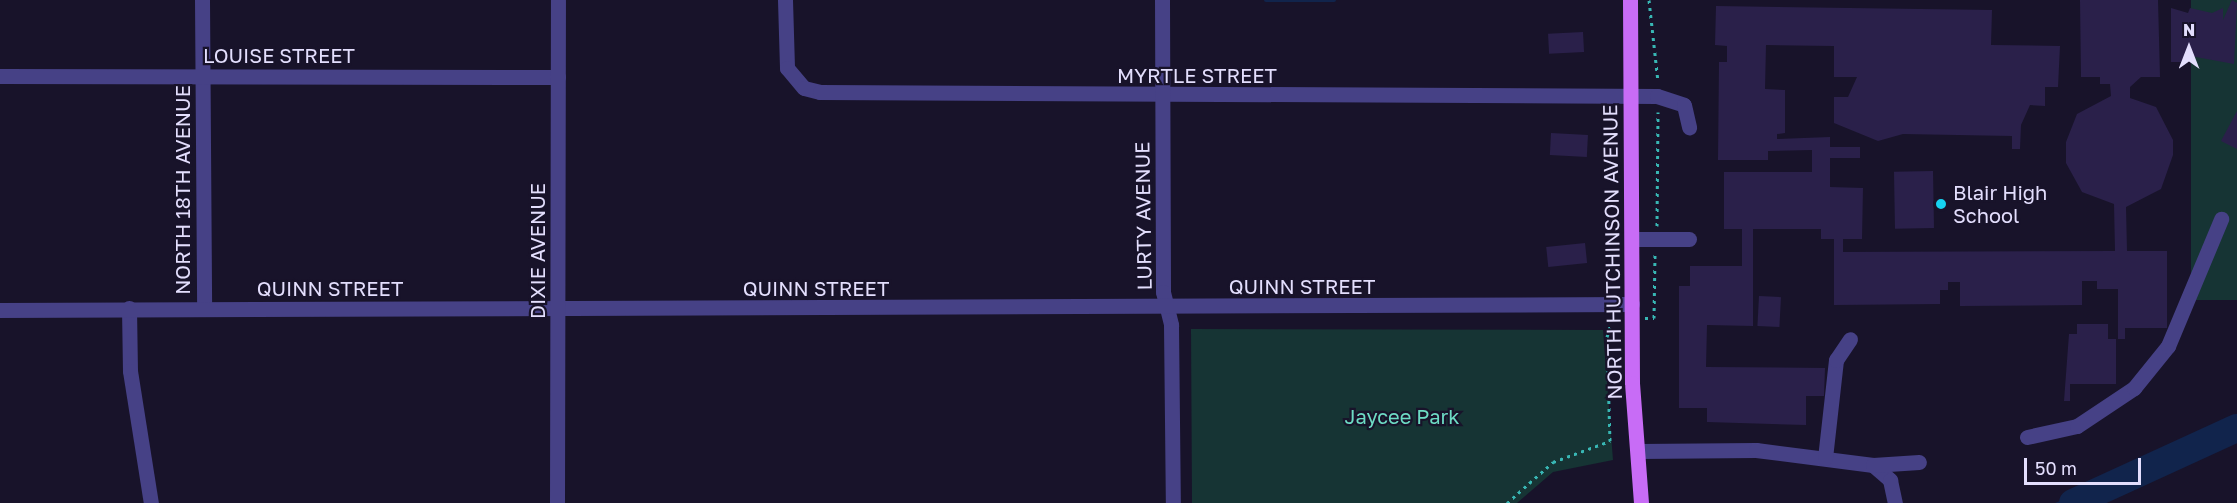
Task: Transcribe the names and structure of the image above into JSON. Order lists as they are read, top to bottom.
{
  "streets": {
    "main road": ["NORTH HUTCHINSON AVENUE"],
    "street": [
      "LOUISE STREET",
      "MYRTLE STREET",
      "NORTH 18TH AVENUE",
      "LURTY AVENUE",
      "DIXIE AVENUE",
      "QUINN STREET"
    ]
  },
  "crossings": [
    ["LOUISE STREET", "NORTH 18TH AVENUE"],
    ["LOUISE STREET", "DIXIE AVENUE"],
    ["MYRTLE STREET", "LURTY AVENUE"],
    ["MYRTLE STREET", "NORTH HUTCHINSON AVENUE"],
    ["NORTH 18TH AVENUE", "QUINN STREET"],
    ["LURTY AVENUE", "QUINN STREET"],
    ["DIXIE AVENUE", "QUINN STREET"],
    ["NORTH HUTCHINSON AVENUE", "QUINN STREET"]
  ],
  "parks": ["Jaycee Park"],
  "places": ["Blair High School"],
  "scale_bar": "50 m",
  "north": "top"
}
